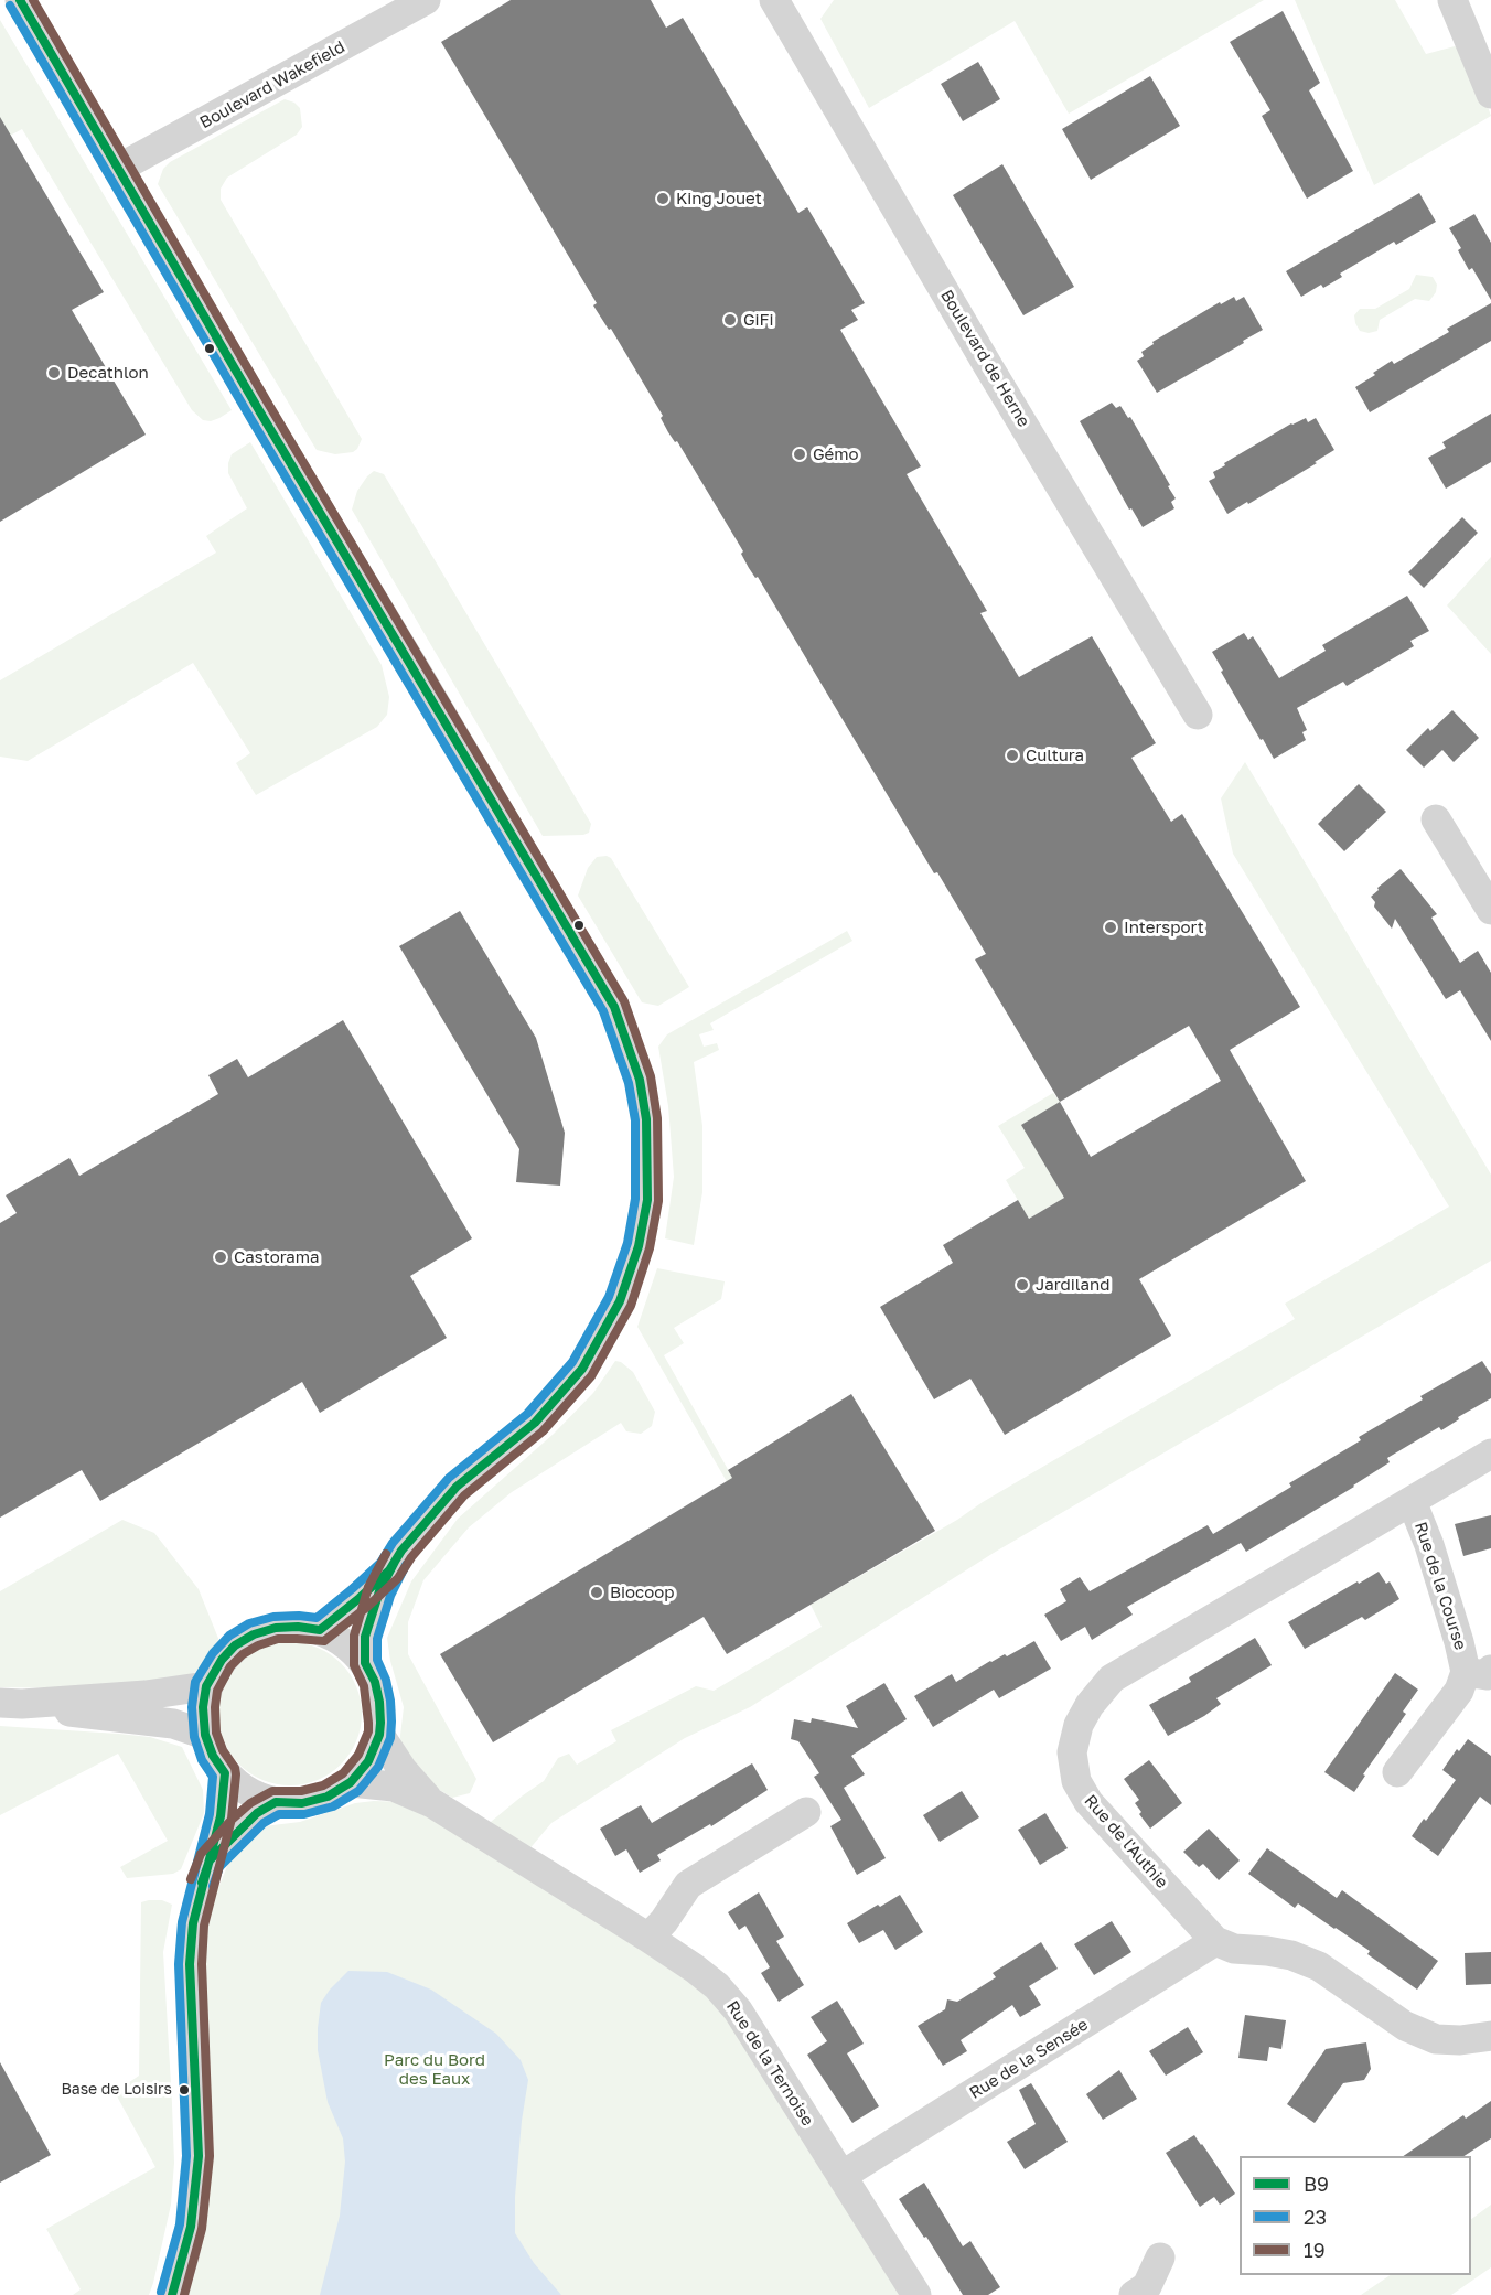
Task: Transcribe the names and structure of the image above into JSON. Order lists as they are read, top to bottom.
{
  "streets": {
    "street": [
      "Boulevard Wakefield",
      "Boulevard de Herne",
      "Rue de la Course",
      "Rue de l'Authie",
      "Rue de la Sensée",
      "Rue de la Ternoise"
    ]
  },
  "crossings": [
    ["Rue de la Course", "Rue de l'Authie"],
    ["Rue de l'Authie", "Rue de la Sensée"],
    ["Rue de la Sensée", "Rue de la Ternoise"]
  ],
  "parks": ["Parc du Bord des Eaux"],
  "places": [
    "King Jouet",
    "GiFi",
    "Decathlon",
    "Gémo",
    "Cultura",
    "Intersport",
    "Castorama",
    "Jardiland",
    "Biocoop",
    "Base de Loisirs"
  ],
  "lines": ["transit line B9", "transit line 19", "transit line 23"],
  "legend": ["B9", "23", "19"]
}
